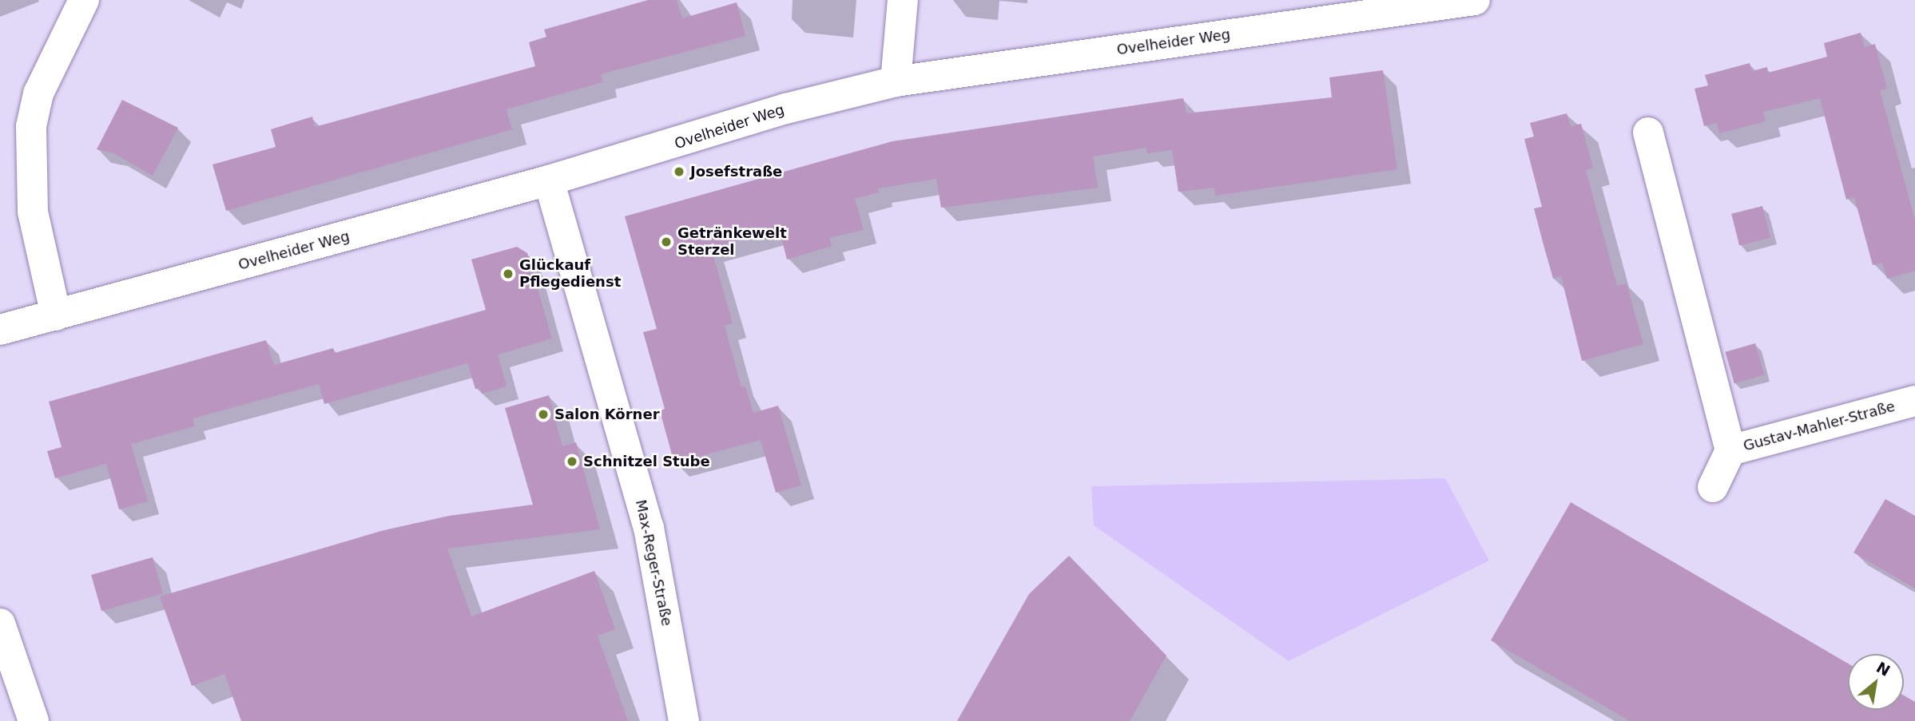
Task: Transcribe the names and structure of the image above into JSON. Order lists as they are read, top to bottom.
{
  "streets": {
    "street": ["Ovelheider Weg", "Gustav-Mahler-Straße", "Max-Reger-Straße"]
  },
  "crossings": [
    ["Ovelheider Weg", "Max-Reger-Straße"]
  ],
  "places": [
    "Josefstraße",
    "Getränkewelt Sterzel",
    "Glückauf Pflegedienst",
    "Salon Körner",
    "Schnitzel Stube"
  ],
  "north": "top right"
}
